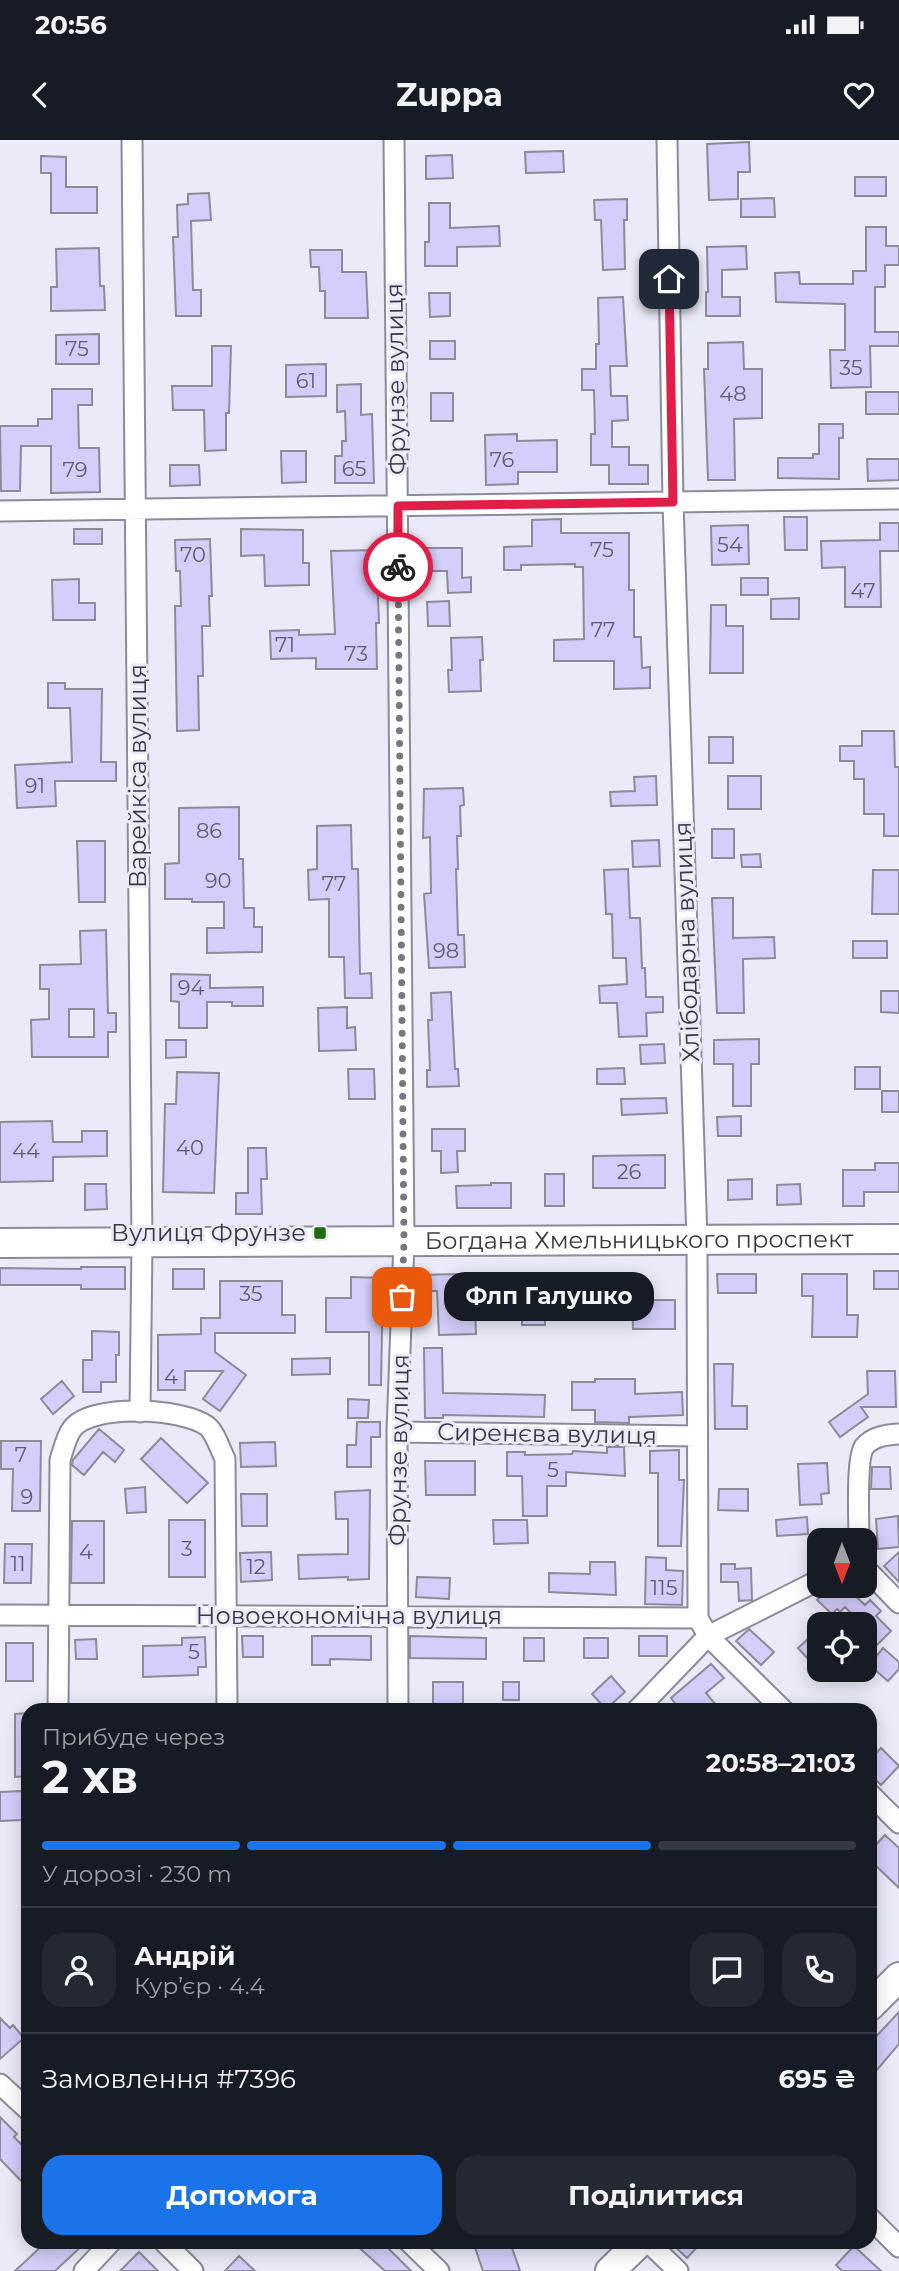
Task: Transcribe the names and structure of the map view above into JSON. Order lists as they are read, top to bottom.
{
  "streets": {
    "main road": ["Богдана Хмельницького проспект"],
    "street": [
      "Фрунзе вулиця",
      "Варейкіса вулиця",
      "Хлібодарна вулиця",
      "Сиренєва вулиця",
      "Новоекономічна вулиця"
    ]
  },
  "crossings": [
    ["Фрунзе вулиця", "Богдана Хмельницького проспект"],
    ["Фрунзе вулиця", "Сиренєва вулиця"],
    ["Фрунзе вулиця", "Новоекономічна вулиця"],
    ["Варейкіса вулиця", "Богдана Хмельницького проспект"],
    ["Хлібодарна вулиця", "Богдана Хмельницького проспект"],
    ["Хлібодарна вулиця", "Сиренєва вулиця"],
    ["Хлібодарна вулиця", "Новоекономічна вулиця"]
  ],
  "places": {
    "transit": ["Вулиця Фрунзе"],
    "other": ["Флп Галушко"]
  },
  "house_numbers": [
    "75",
    "35",
    "61",
    "48",
    "76",
    "65",
    "79",
    "54",
    "75",
    "70",
    "47",
    "77",
    "71",
    "73",
    "91",
    "86",
    "90",
    "77",
    "98",
    "94",
    "40",
    "44",
    "26",
    "35",
    "4",
    "7",
    "5",
    "9",
    "3",
    "4",
    "11",
    "12",
    "115",
    "5"
  ],
  "north": "bottom",
  "page": {
    "status": "20:56",
    "header": "Zuppa",
    "bubble": "Флп Галушко",
    "heading": ["2 хв", "Прибуде через", "20:58–21:03"],
    "panel": [
      "Андрій",
      "Кур’єр · 4.4",
      "Замовлення #7396",
      "695 ₴"
    ],
    "bar": "У дорозі · 230 m",
    "buttons": ["Допомога", "Поділитися"]
  }
}
